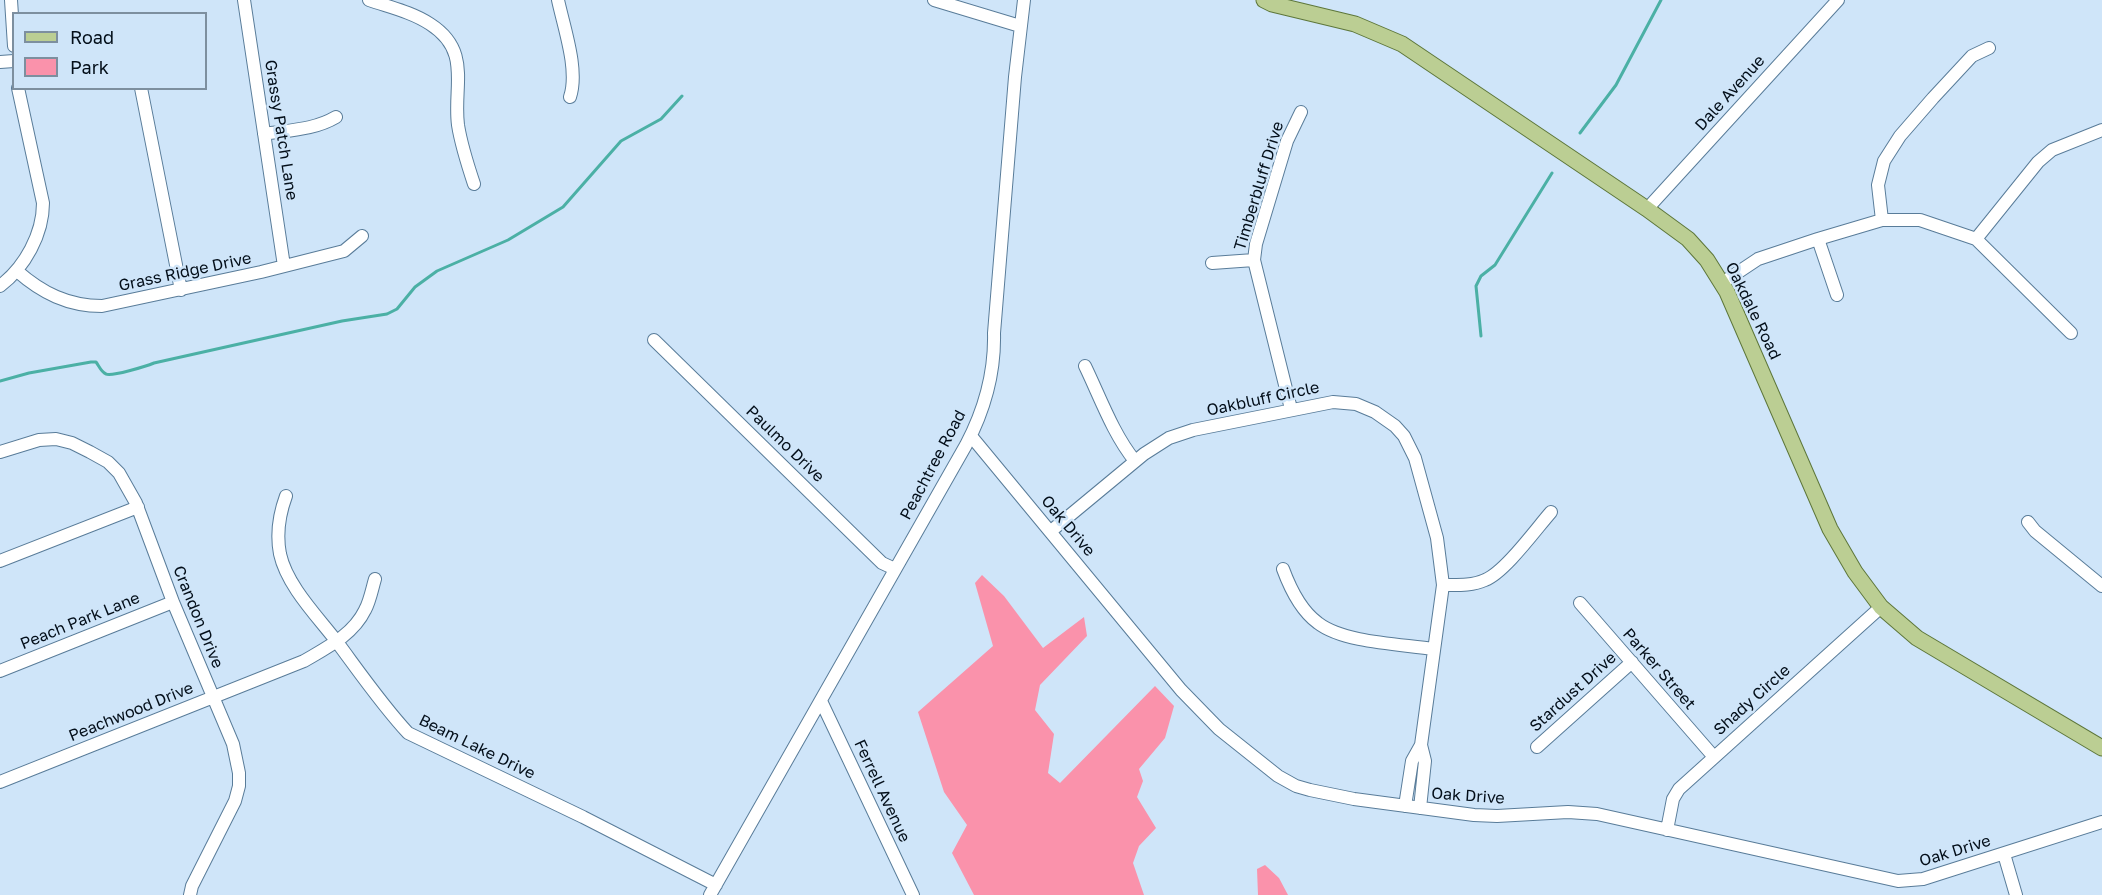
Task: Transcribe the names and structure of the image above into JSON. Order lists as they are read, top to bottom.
{
  "streets": {
    "main road": ["Oakdale Road"],
    "street": [
      "Dale Avenue",
      "Grassy Patch Lane",
      "Timberbluff Drive",
      "Grass Ridge Drive",
      "Oakbluff Circle",
      "Paulmo Drive",
      "Peachtree Road",
      "Oak Drive",
      "Crandon Drive",
      "Peach Park Lane",
      "Parker Street",
      "Stardust Drive",
      "Shady Circle",
      "Peachwood Drive",
      "Beam Lake Drive",
      "Ferrell Avenue"
    ]
  },
  "crossings": [
    ["Dale Avenue", "Oakdale Road"],
    ["Grassy Patch Lane", "Grass Ridge Drive"],
    ["Timberbluff Drive", "Oakbluff Circle"],
    ["Oakdale Road", "Shady Circle"],
    ["Oakbluff Circle", "Oak Drive"],
    ["Paulmo Drive", "Peachtree Road"],
    ["Peachtree Road", "Oak Drive"],
    ["Peachtree Road", "Beam Lake Drive"],
    ["Peachtree Road", "Ferrell Avenue"],
    ["Oak Drive", "Shady Circle"],
    ["Crandon Drive", "Peach Park Lane"],
    ["Crandon Drive", "Peachwood Drive"],
    ["Parker Street", "Stardust Drive"],
    ["Parker Street", "Shady Circle"],
    ["Peachwood Drive", "Beam Lake Drive"]
  ],
  "legend": ["Road", "Park"]
}
